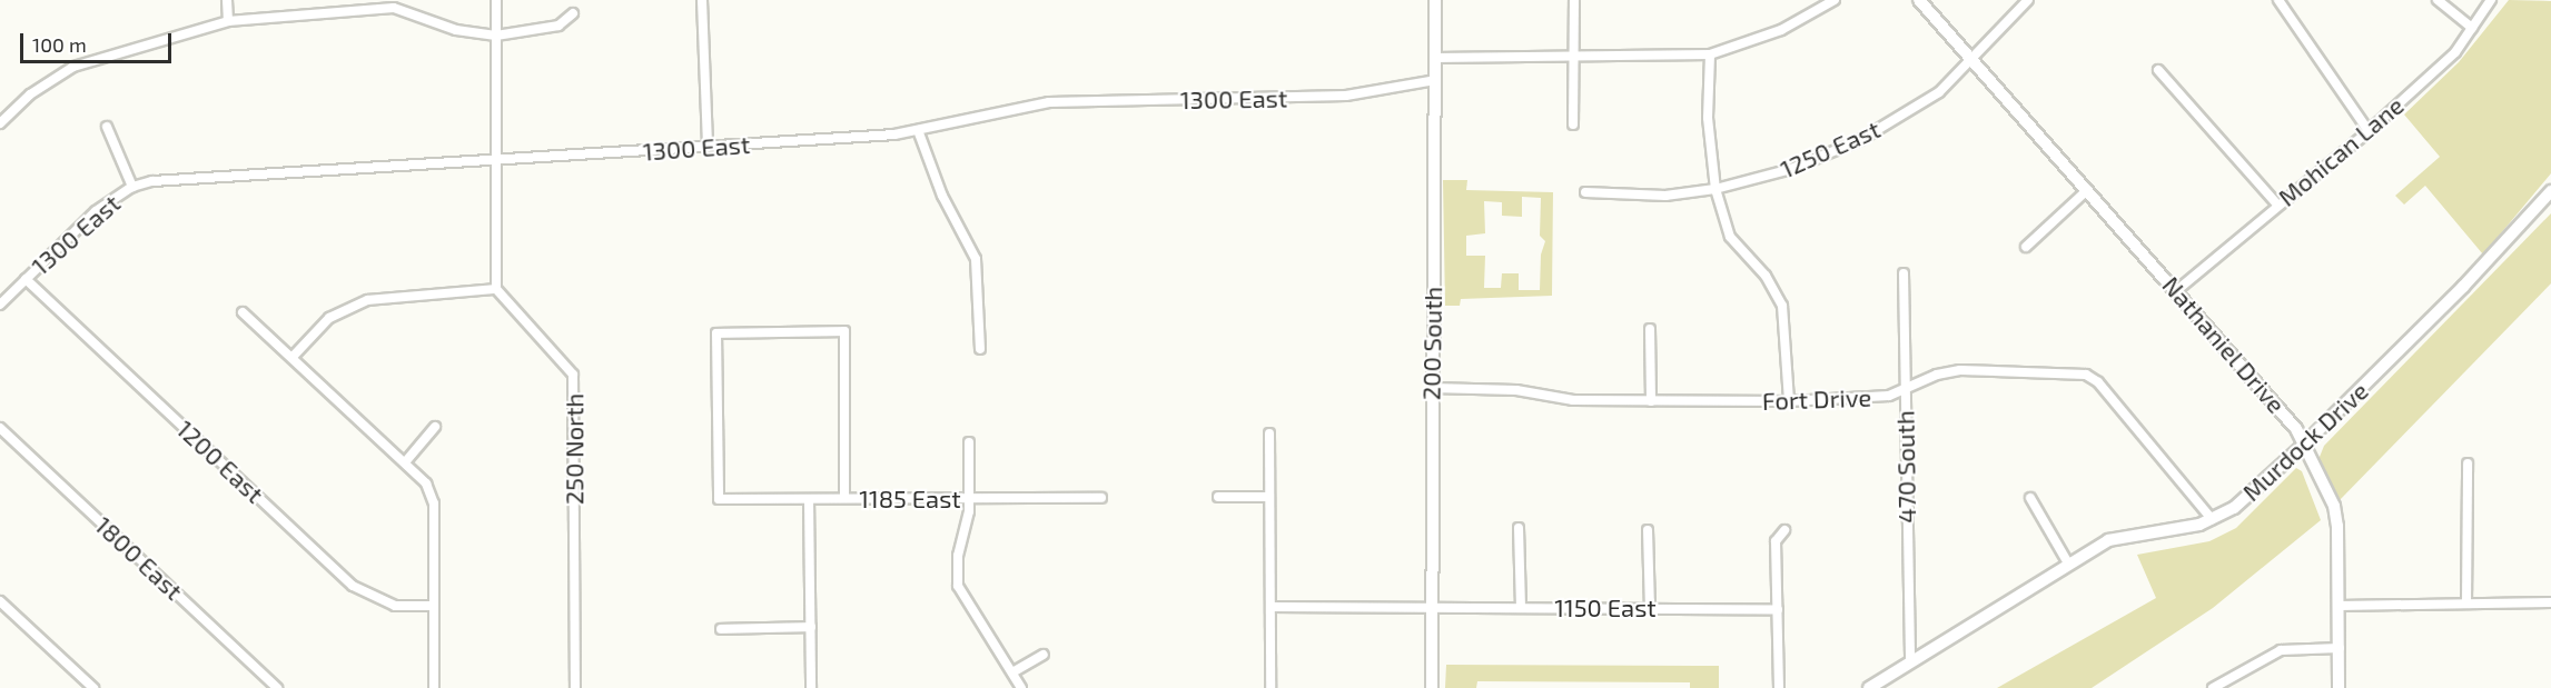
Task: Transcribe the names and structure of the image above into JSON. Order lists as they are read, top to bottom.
{
  "streets": {
    "street": [
      "1300 East",
      "1250 East",
      "Mohican Lane",
      "200 South",
      "Nathaniel Drive",
      "Fort Drive",
      "Murdock Drive",
      "250 North",
      "1200 East",
      "470 South",
      "1185 East",
      "1800 East",
      "1150 East"
    ]
  },
  "crossings": [
    ["1300 East", "200 South"],
    ["1300 East", "1200 East"],
    ["1250 East", "Nathaniel Drive"],
    ["Mohican Lane", "Nathaniel Drive"],
    ["200 South", "Fort Drive"],
    ["200 South", "1150 East"],
    ["Nathaniel Drive", "Murdock Drive"],
    ["Fort Drive", "Murdock Drive"],
    ["Fort Drive", "470 South"],
    ["Murdock Drive", "470 South"]
  ],
  "scale_bar": "100 m"
}
